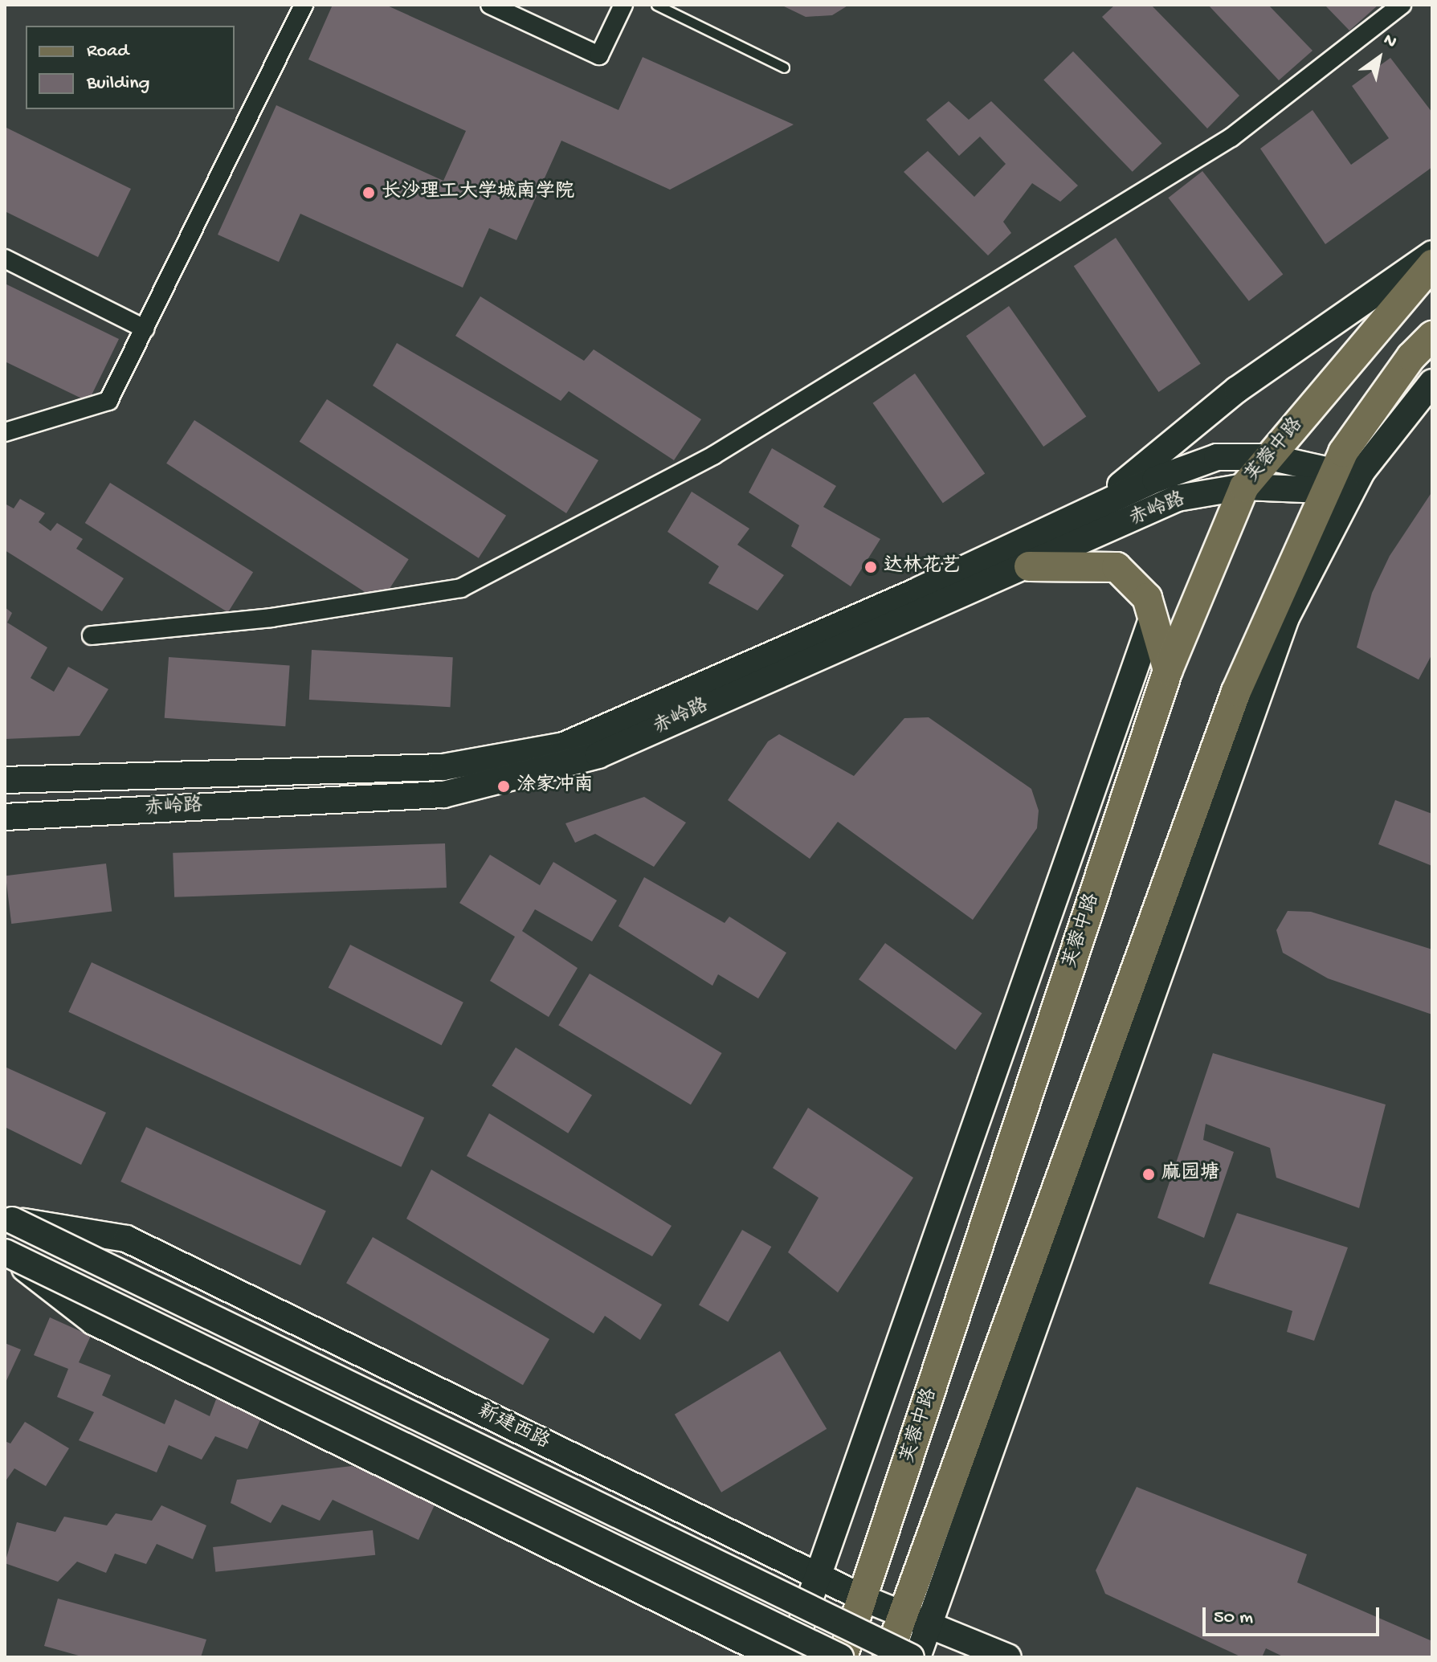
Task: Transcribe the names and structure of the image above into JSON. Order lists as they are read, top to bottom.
{
  "streets": {
    "main road": ["芙蓉中路", "赤岭路", "新建西路"]
  },
  "crossings": [
    ["芙蓉中路", "赤岭路"],
    ["芙蓉中路", "新建西路"]
  ],
  "places": [
    "长沙理工大学城南学院",
    "达林花艺",
    "涂家冲南",
    "麻园塘"
  ],
  "legend": ["Road", "Building"],
  "scale_bar": "50 m",
  "north": "top right"
}
